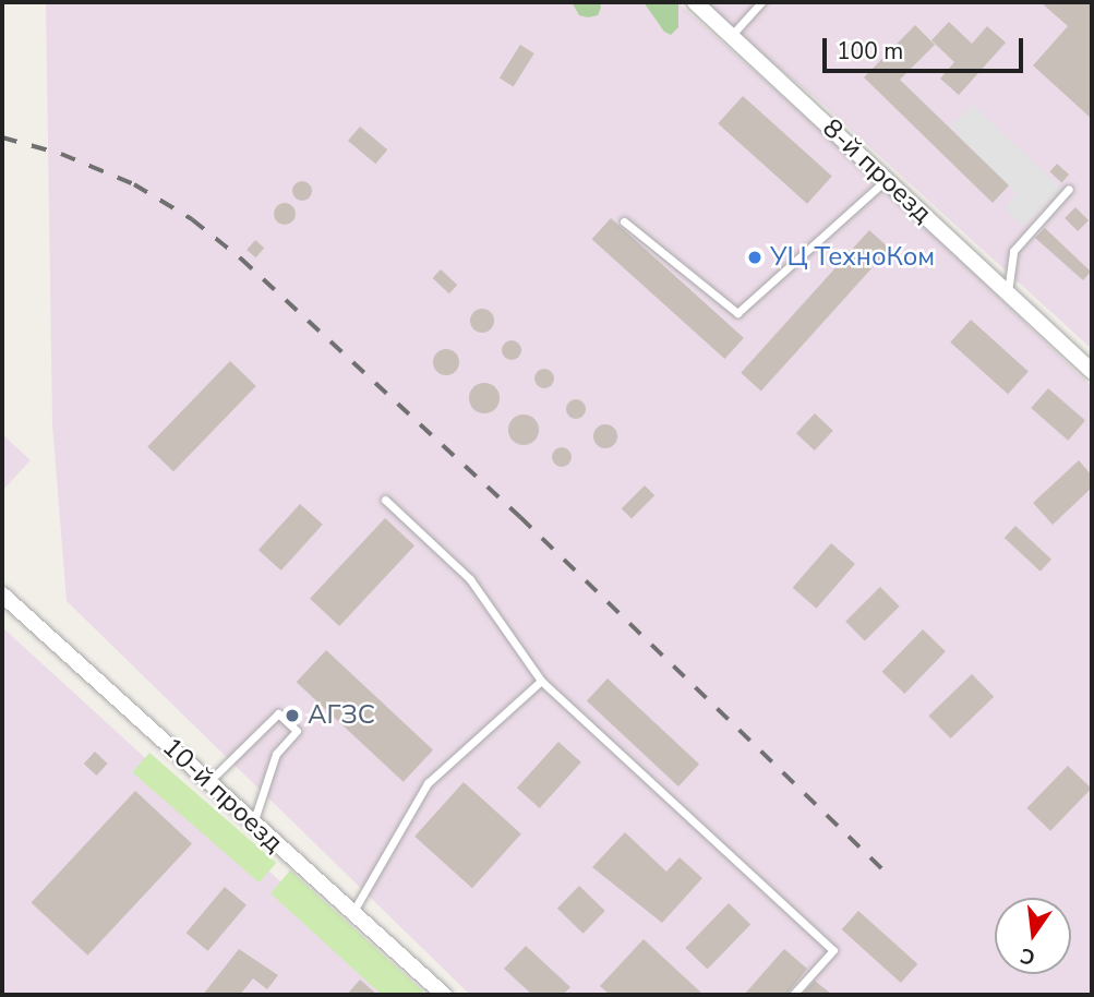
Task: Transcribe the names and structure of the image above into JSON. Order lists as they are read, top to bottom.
{
  "streets": {
    "street": ["8-й проезд", "10-й проезд"]
  },
  "places": ["УЦ ТехноКом", "АГЗС"],
  "scale_bar": "100 m",
  "north": "bottom"
}
